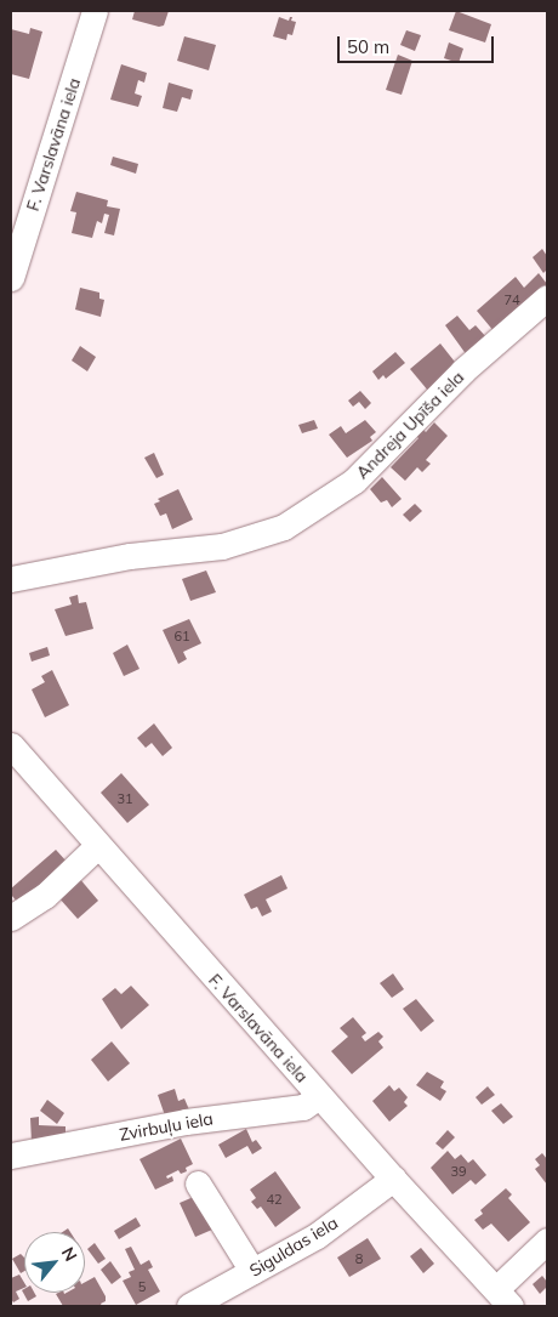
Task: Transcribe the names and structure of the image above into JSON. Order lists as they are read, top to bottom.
{
  "streets": {
    "street": [
      "F. Varslavāna iela",
      "Andreja Upīša iela",
      "Zvirbuļu iela",
      "Siguldas iela"
    ]
  },
  "crossings": [
    ["F. Varslavāna iela", "Zvirbuļu iela"],
    ["F. Varslavāna iela", "Siguldas iela"]
  ],
  "house_numbers": [
    "74",
    "61",
    "31",
    "39",
    "42",
    "8",
    "5"
  ],
  "scale_bar": "50 m",
  "north": "top right"
}
